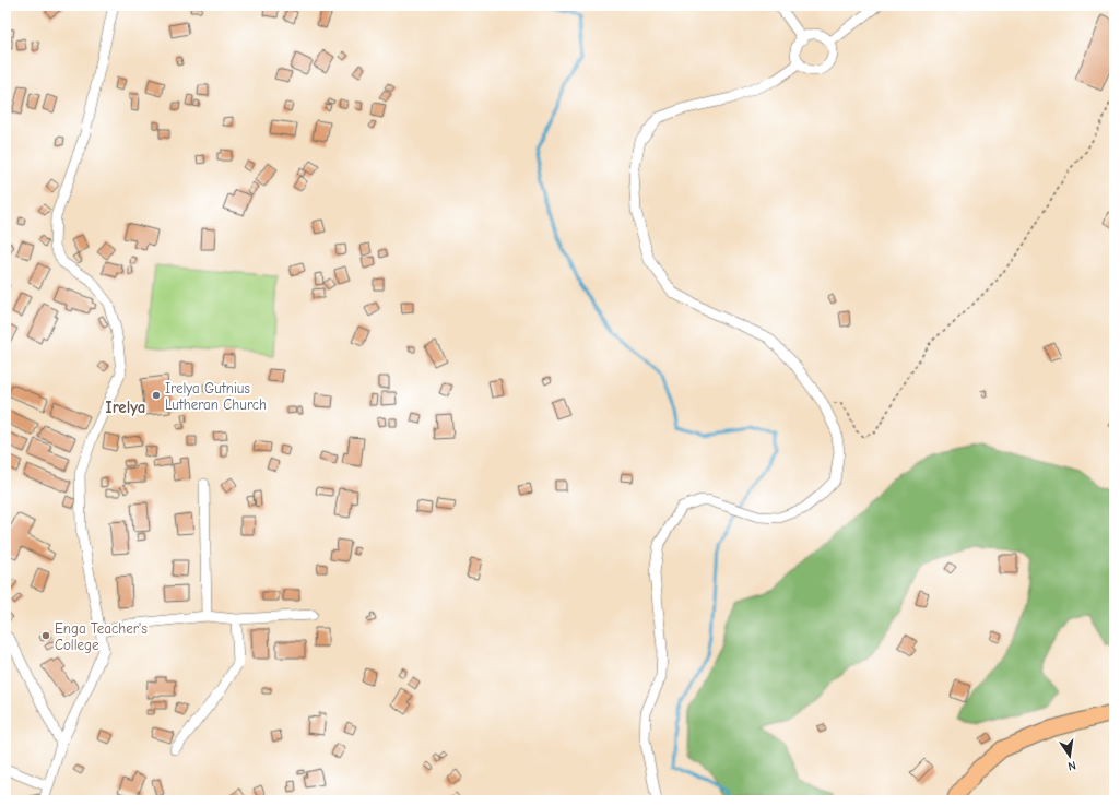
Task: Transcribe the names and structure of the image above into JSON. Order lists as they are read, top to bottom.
{
  "districts": ["Irelya"],
  "places": ["Irelya Gutnius Lutheran Church", "Enga Teacher's College"],
  "north": "bottom"
}
